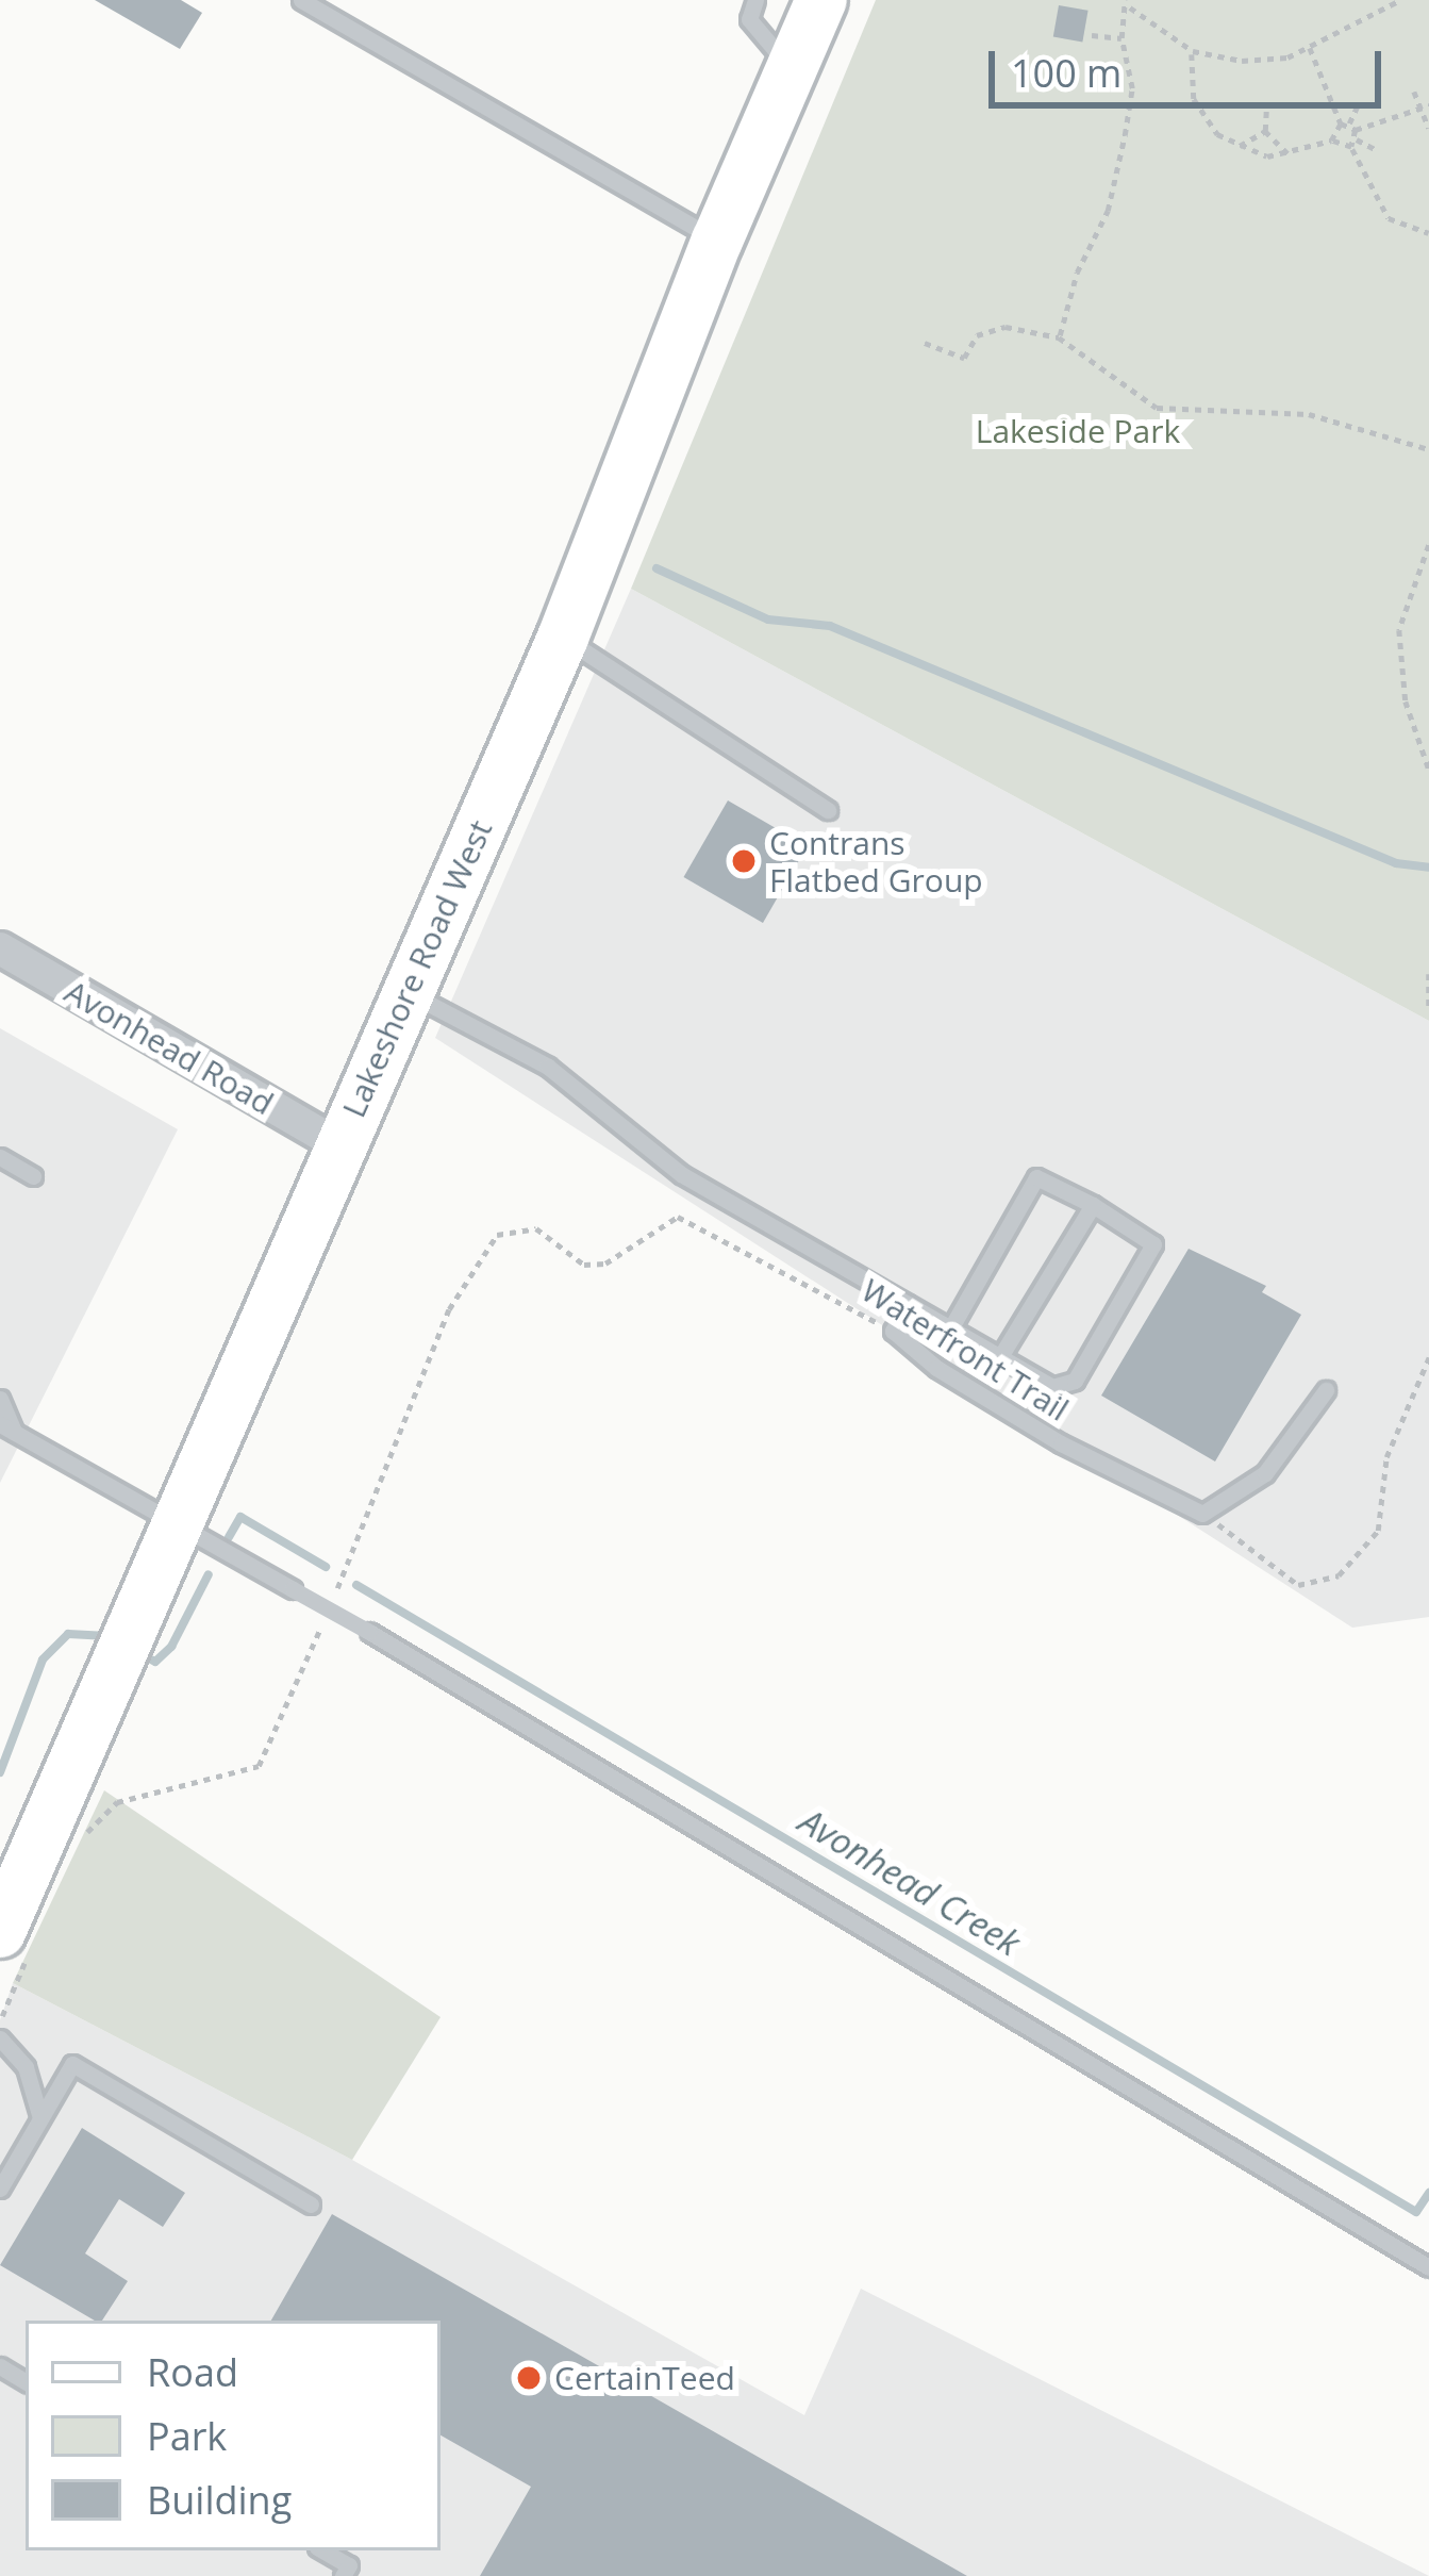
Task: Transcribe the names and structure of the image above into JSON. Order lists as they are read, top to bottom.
{
  "streets": {
    "main road": ["Lakeshore Road West"],
    "street": ["Avonhead Road"],
    "lane": ["Waterfront Trail"]
  },
  "crossings": [
    ["Lakeshore Road West", "Avonhead Road"]
  ],
  "water": ["Avonhead Creek"],
  "parks": ["Lakeside Park"],
  "places": ["Contrans Flatbed Group", "CertainTeed"],
  "legend": ["Road", "Park", "Building"],
  "scale_bar": "100 m"
}
